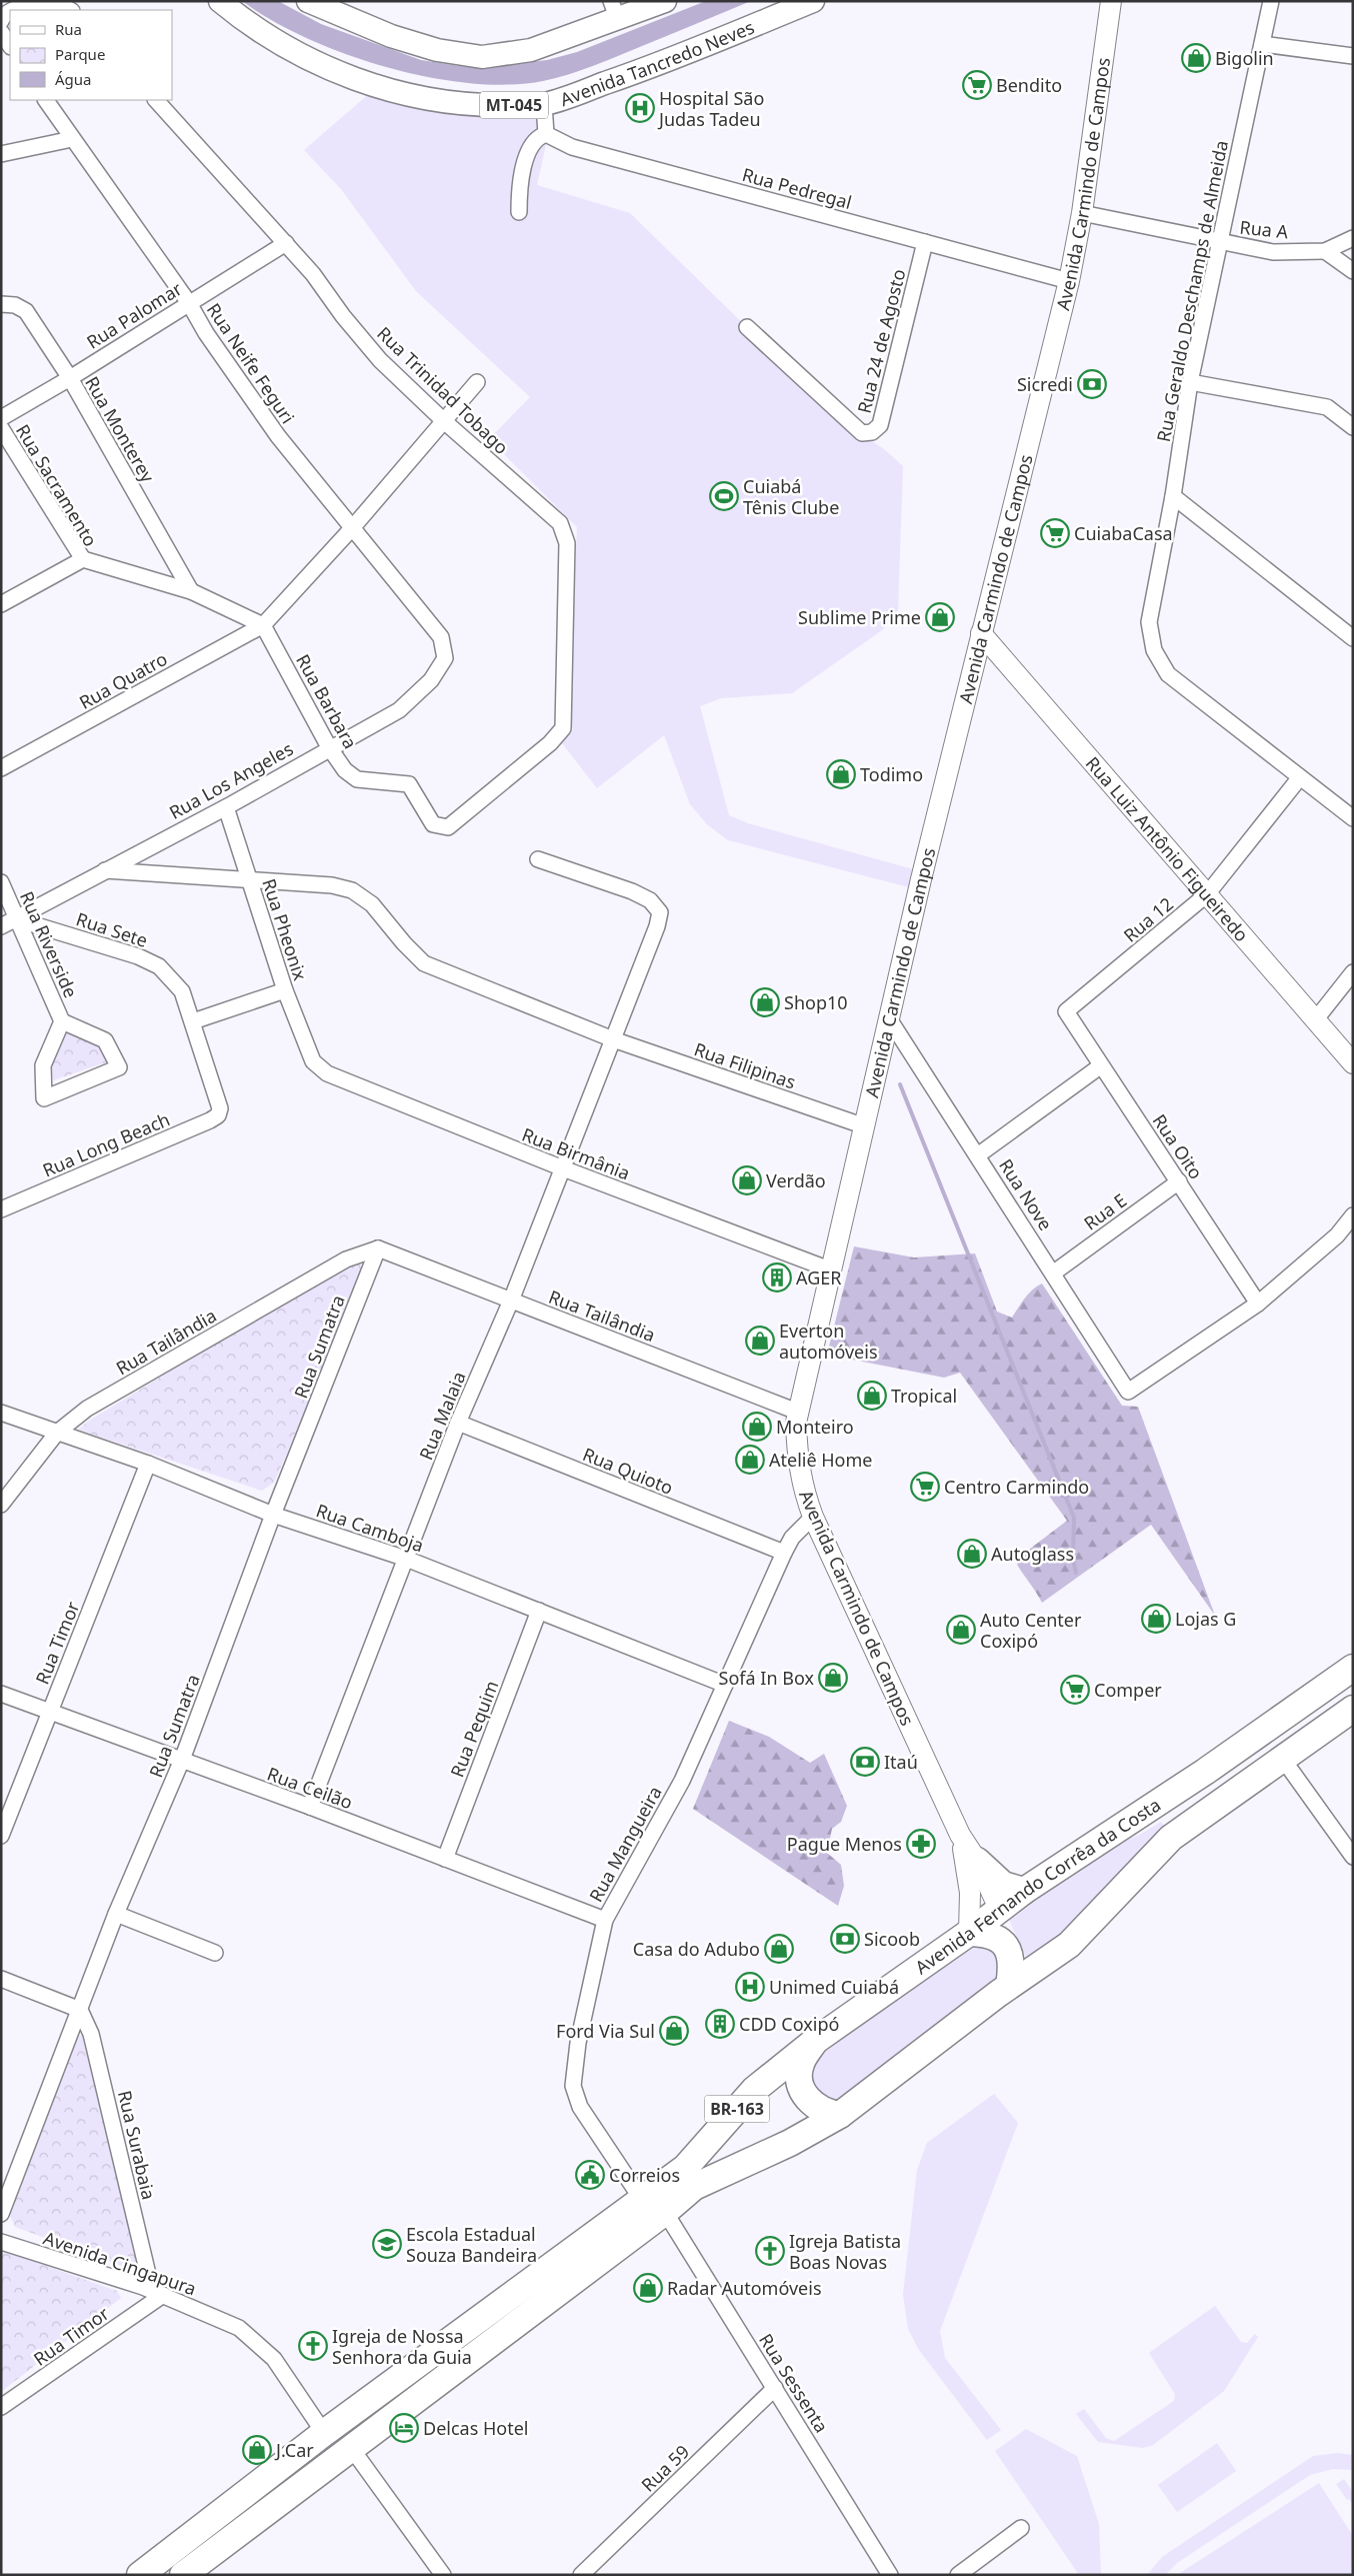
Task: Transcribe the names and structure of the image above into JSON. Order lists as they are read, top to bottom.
{
  "streets": {
    "highway": ["Avenida Fernando Corrêa da Costa", "BR-163"],
    "main road": [
      "Avenida Tancredo Neves",
      "MT-045",
      "Avenida Carmindo de Campos",
      "Rua Luiz Antônio Figueiredo"
    ],
    "street": [
      "Rua Pedregal",
      "Rua A",
      "Rua Geraldo Deschamps de Almeida",
      "Rua Palomar",
      "Rua 24 de Agosto",
      "Rua Neife Feguri",
      "Rua Trinidad Tobago",
      "Rua Monterey",
      "Rua Sacramento",
      "Rua Quatro",
      "Rua Barbara",
      "Rua Los Angeles",
      "Rua 12",
      "Rua Sete",
      "Rua Pheonix",
      "Rua Riverside",
      "Rua Filipinas",
      "Rua Long Beach",
      "Rua Oito",
      "Rua Birmânia",
      "Rua Nove",
      "Rua E",
      "Rua Tailândia",
      "Rua Sumatra",
      "Rua Malaia",
      "Rua Quioto",
      "Rua Camboja",
      "Rua Timor",
      "Rua Pequim",
      "Rua Ceilão",
      "Rua Mangueira",
      "Rua Surabaia",
      "Avenida Cingapura",
      "Rua Sessenta",
      "Rua 59"
    ]
  },
  "crossings": [
    ["Avenida Carmindo de Campos", "Rua Pedregal"],
    ["Avenida Carmindo de Campos", "Rua A"],
    ["Avenida Carmindo de Campos", "Rua Luiz Antônio Figueiredo"],
    ["Avenida Carmindo de Campos", "Rua Filipinas"],
    ["Avenida Carmindo de Campos", "Rua Birmânia"],
    ["Avenida Carmindo de Campos", "Rua Nove"],
    ["Avenida Carmindo de Campos", "Rua Tailândia"],
    ["Avenida Carmindo de Campos", "Rua Mangueira"],
    ["Avenida Carmindo de Campos", "Avenida Fernando Corrêa da Costa"],
    ["Rua Pedregal", "Rua 24 de Agosto"],
    ["Rua A", "Rua Geraldo Deschamps de Almeida"],
    ["Rua Geraldo Deschamps de Almeida", "Rua 12"],
    ["Rua Palomar", "Rua Neife Feguri"],
    ["Rua Palomar", "Rua Trinidad Tobago"],
    ["Rua Palomar", "Rua Monterey"],
    ["Rua Neife Feguri", "Rua Los Angeles"],
    ["Rua Trinidad Tobago", "Rua Barbara"],
    ["Rua Quatro", "Rua Barbara"],
    ["Rua Barbara", "Rua Los Angeles"],
    ["Rua Los Angeles", "Rua Sete"],
    ["Rua Los Angeles", "Rua Pheonix"],
    ["Rua Los Angeles", "Rua Riverside"],
    ["Rua Los Angeles", "Rua Filipinas"],
    ["Rua Luiz Antônio Figueiredo", "Rua 12"],
    ["Rua 12", "Rua Oito"],
    ["Rua Sete", "Rua Riverside"],
    ["Rua Sete", "Rua Long Beach"],
    ["Rua Pheonix", "Rua Filipinas"],
    ["Rua Pheonix", "Rua Birmânia"],
    ["Rua Filipinas", "Rua Malaia"],
    ["Rua Oito", "Rua Nove"],
    ["Rua Oito", "Rua E"],
    ["Rua Birmânia", "Rua Malaia"],
    ["Rua Nove", "Rua E"],
    ["Rua Tailândia", "Rua Sumatra"],
    ["Rua Tailândia", "Rua Malaia"],
    ["Rua Tailândia", "Rua Camboja"],
    ["Rua Sumatra", "Rua Camboja"],
    ["Rua Sumatra", "Rua Ceilão"],
    ["Rua Sumatra", "Rua Surabaia"],
    ["Rua Malaia", "Rua Quioto"],
    ["Rua Malaia", "Rua Camboja"],
    ["Rua Malaia", "Rua Ceilão"],
    ["Rua Quioto", "Rua Mangueira"],
    ["Rua Camboja", "Rua Timor"],
    ["Rua Camboja", "Rua Pequim"],
    ["Rua Camboja", "Rua Mangueira"],
    ["Rua Timor", "Rua Ceilão"],
    ["Rua Timor", "Rua Surabaia"],
    ["Rua Timor", "Avenida Cingapura"],
    ["Rua Pequim", "Rua Ceilão"],
    ["Rua Ceilão", "Rua Mangueira"],
    ["Rua Mangueira", "Avenida Fernando Corrêa da Costa"],
    ["Avenida Fernando Corrêa da Costa", "Avenida Cingapura"],
    ["Avenida Fernando Corrêa da Costa", "Rua Sessenta"],
    ["Rua Surabaia", "Avenida Cingapura"],
    ["Rua Sessenta", "Rua 59"]
  ],
  "places": {
    "shop": [
      "Bigolin",
      "Sublime Prime",
      "Todimo",
      "Shop10",
      "Verdão",
      "Everton automóveis",
      "Tropical",
      "Monteiro",
      "Ateliê Home",
      "Autoglass",
      "Lojas G",
      "Auto Center Coxipó",
      "Sofá In Box",
      "Casa do Adubo",
      "Ford Via Sul",
      "Radar Automóveis",
      "J.Car"
    ],
    "supermarket": [
      "Bendito",
      "CuiabaCasa",
      "Centro Carmindo",
      "Comper"
    ],
    "hospital": ["Hospital São Judas Tadeu", "Unimed Cuiabá"],
    "bank": ["Sicredi", "Itaú", "Sicoob"],
    "sports": ["Cuiabá Tênis Clube"],
    "building": ["AGER", "CDD Coxipó"],
    "pharmacy": ["Pague Menos"],
    "public building": ["Correios"],
    "school or university": ["Escola Estadual Souza Bandeira"],
    "church": ["Igreja Batista Boas Novas", "Igreja de Nossa Senhora da Guia"],
    "hotel": ["Delcas Hotel"]
  },
  "legend": ["Rua", "Parque", "Água"]
}
